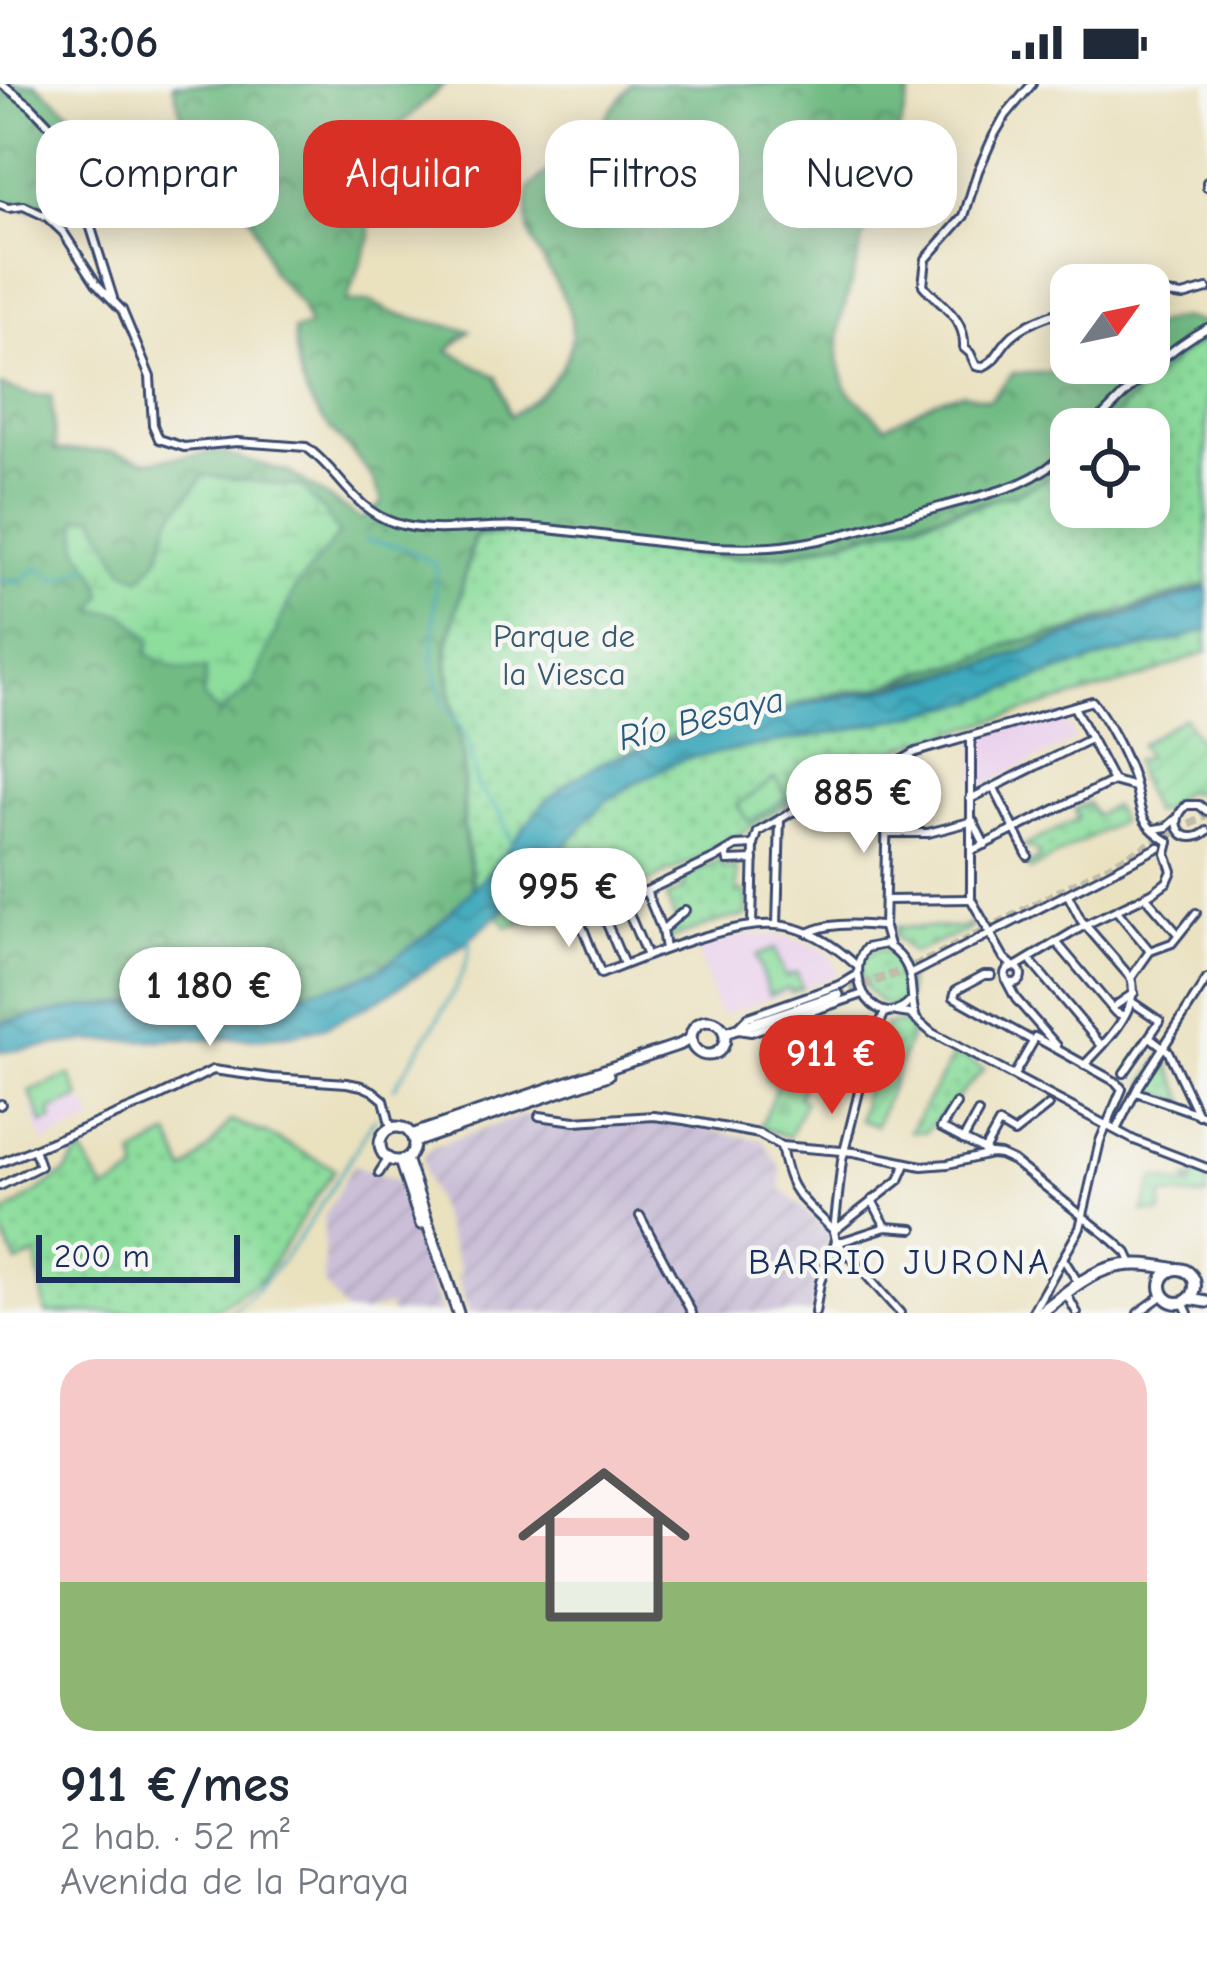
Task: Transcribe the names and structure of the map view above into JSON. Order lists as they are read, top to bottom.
{
  "districts": ["BARRIO JURONA"],
  "water": ["Río Besaya"],
  "parks": ["Parque de la Viesca"],
  "scale_bar": "200 m",
  "north": "top right",
  "page": {
    "status": "13:06",
    "chip": [
      "Comprar",
      "Alquilar",
      "Filtros",
      "Nuevo"
    ],
    "price": [
      "885 €",
      "995 €",
      "1 180 €",
      "911 €"
    ],
    "scale": "200 m",
    "list": [
      {
        "name": "911 €/mes",
        "note": "2 hab. · 52 m² · Avenida de la Paraya"
      }
    ]
  }
}
